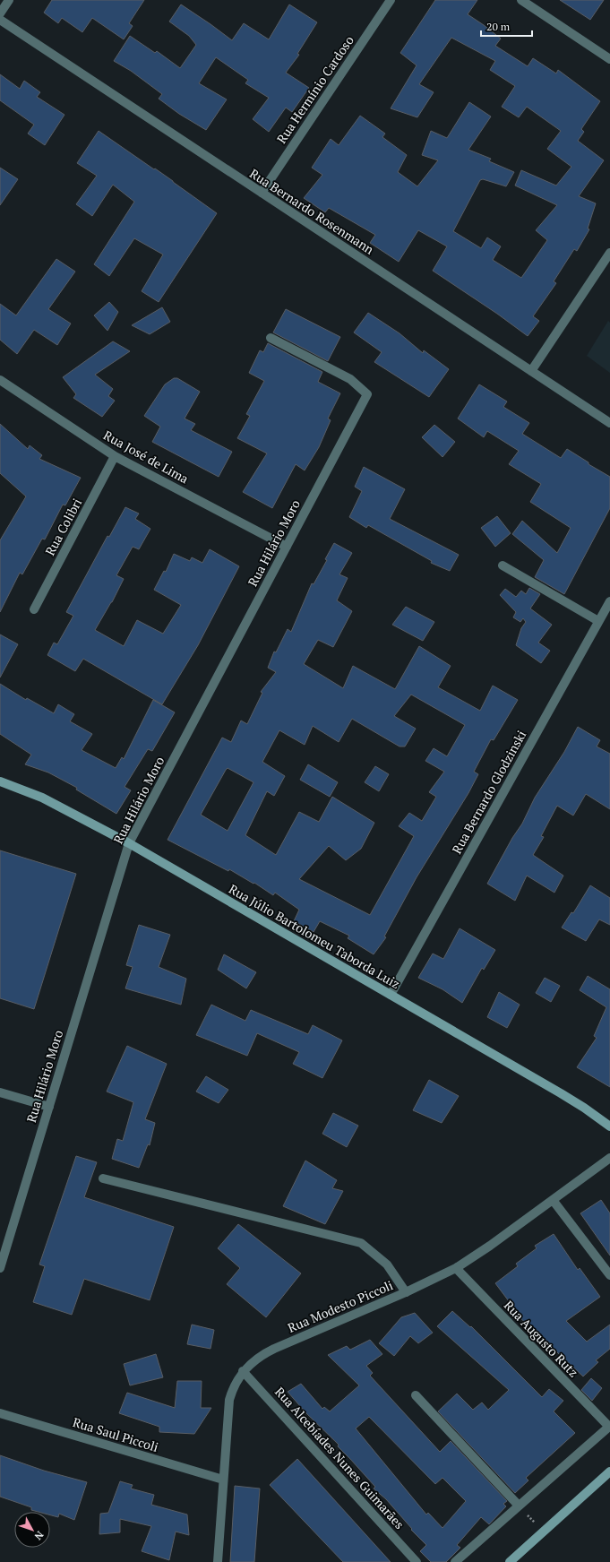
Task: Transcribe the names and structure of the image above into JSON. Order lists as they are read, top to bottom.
{
  "streets": {
    "main road": ["Rua Júlio Bartolomeu Taborda Luiz"],
    "street": [
      "Rua Hermínio Cardoso",
      "Rua Bernardo Rosenmann",
      "Rua José de Lima",
      "Rua Colibri",
      "Rua Hilário Moro",
      "Rua Bernardo Glodzinski",
      "Rua Modesto Piccoli",
      "Rua Augusto Rutz",
      "Rua Saul Piccoli",
      "Rua Alcebíades Nunes Guimarães"
    ]
  },
  "crossings": [
    ["Rua Hermínio Cardoso", "Rua Bernardo Rosenmann"],
    ["Rua José de Lima", "Rua Colibri"],
    ["Rua José de Lima", "Rua Hilário Moro"],
    ["Rua Hilário Moro", "Rua Júlio Bartolomeu Taborda Luiz"],
    ["Rua Bernardo Glodzinski", "Rua Júlio Bartolomeu Taborda Luiz"],
    ["Rua Modesto Piccoli", "Rua Augusto Rutz"],
    ["Rua Modesto Piccoli", "Rua Saul Piccoli"],
    ["Rua Modesto Piccoli", "Rua Alcebíades Nunes Guimarães"]
  ],
  "scale_bar": "20 m",
  "north": "bottom right"
}
